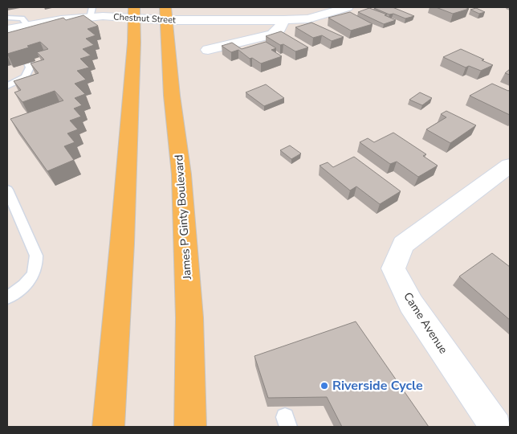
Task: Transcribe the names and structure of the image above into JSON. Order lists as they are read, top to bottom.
{
  "streets": {
    "main road": ["James P Ginty Boulevard"],
    "street": ["Chestnut Street", "Came Avenue"]
  },
  "crossings": [
    ["Chestnut Street", "James P Ginty Boulevard"]
  ],
  "places": ["Riverside Cycle"]
}
